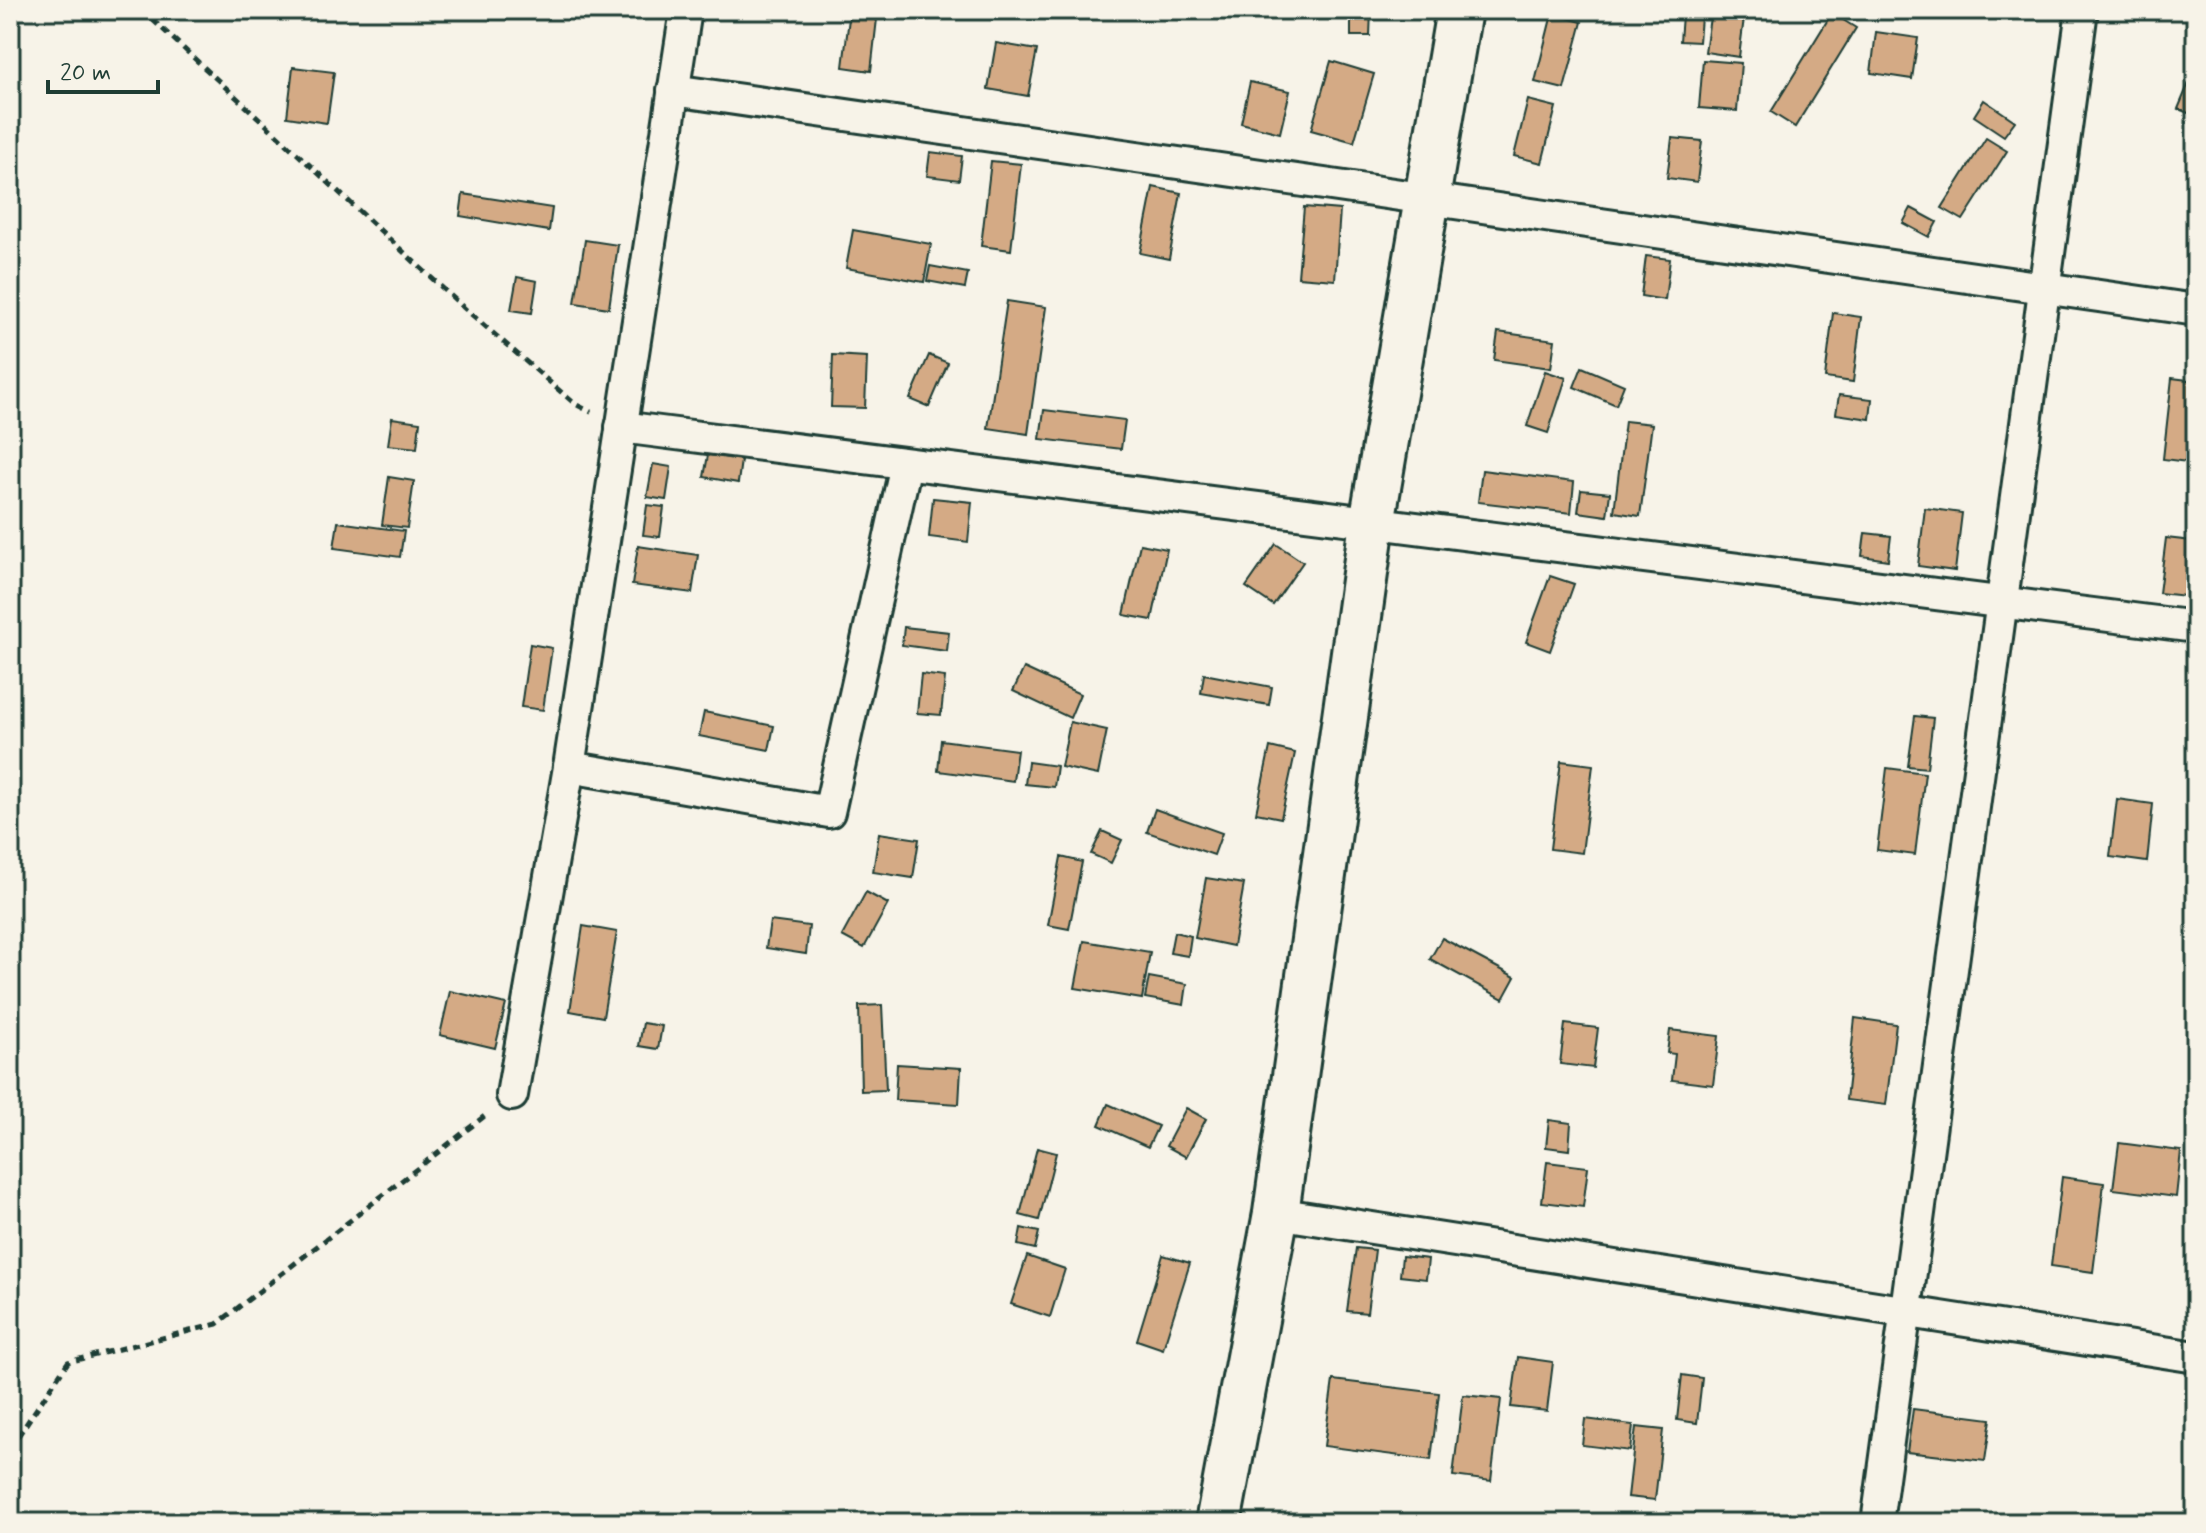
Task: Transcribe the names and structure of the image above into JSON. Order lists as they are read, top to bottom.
{
  "scale_bar": "20 m"
}
